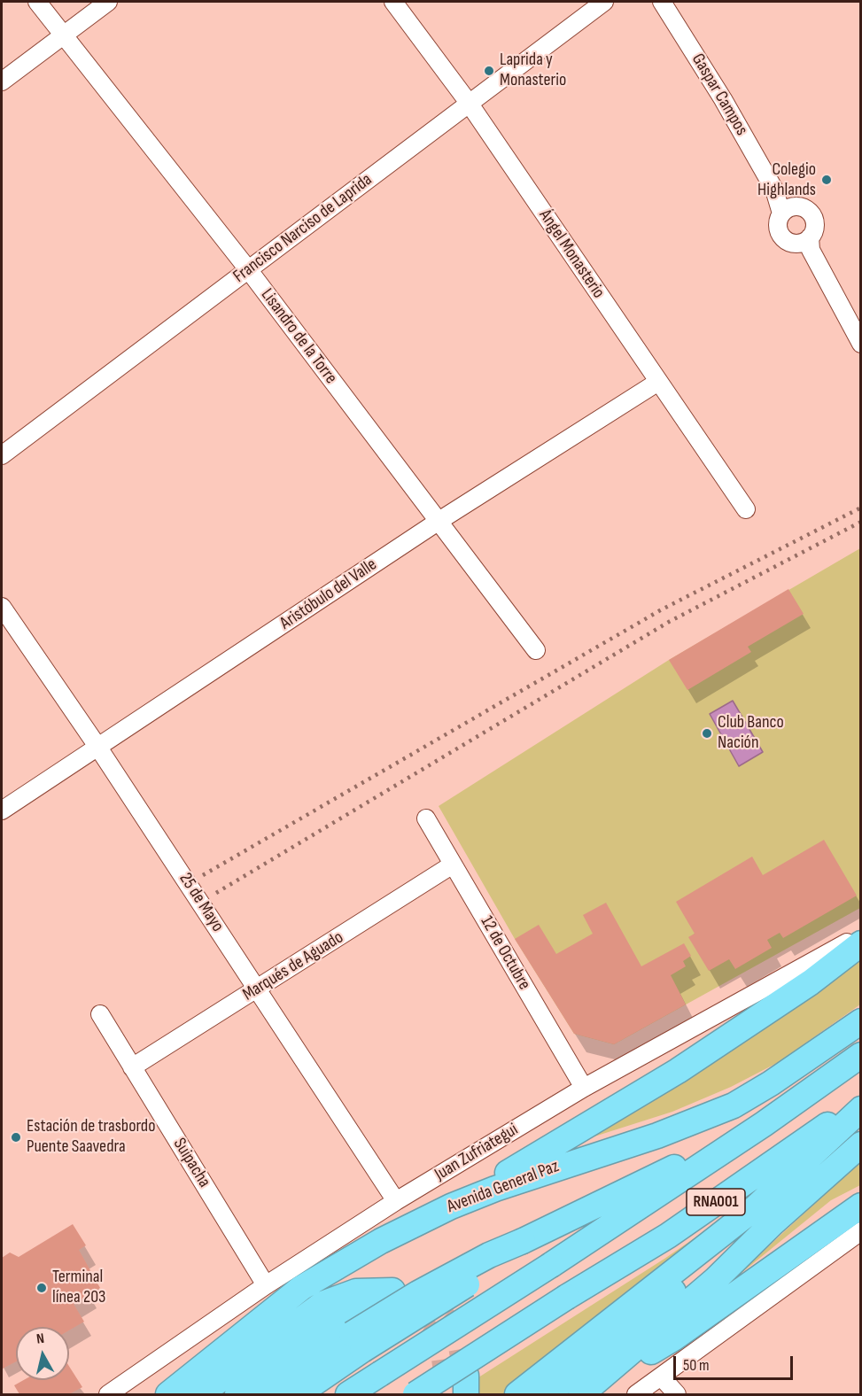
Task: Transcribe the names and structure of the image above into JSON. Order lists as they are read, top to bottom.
{
  "streets": {
    "highway": ["Avenida General Paz", "RNA001"],
    "street": [
      "Gaspar Campos",
      "Francisco Narciso de Laprida",
      "Ángel Monasterio",
      "Lisandro de la Torre",
      "Aristóbulo del Valle",
      "25 de Mayo",
      "12 de Octubre",
      "Marqués de Aguado",
      "Juan Zufriategui",
      "Suipacha"
    ]
  },
  "crossings": [
    ["Francisco Narciso de Laprida", "Ángel Monasterio"],
    ["Francisco Narciso de Laprida", "Lisandro de la Torre"],
    ["Ángel Monasterio", "Aristóbulo del Valle"],
    ["Lisandro de la Torre", "Aristóbulo del Valle"],
    ["Aristóbulo del Valle", "25 de Mayo"],
    ["25 de Mayo", "Marqués de Aguado"],
    ["25 de Mayo", "Juan Zufriategui"],
    ["12 de Octubre", "Marqués de Aguado"],
    ["12 de Octubre", "Juan Zufriategui"],
    ["Marqués de Aguado", "Suipacha"],
    ["Juan Zufriategui", "Suipacha"]
  ],
  "places": [
    "Laprida y Monasterio",
    "Colegio Highlands",
    "Club Banco Nación",
    "Estación de trasbordo Puente Saavedra",
    "Terminal línea 203"
  ],
  "scale_bar": "50 m",
  "north": "top"
}
